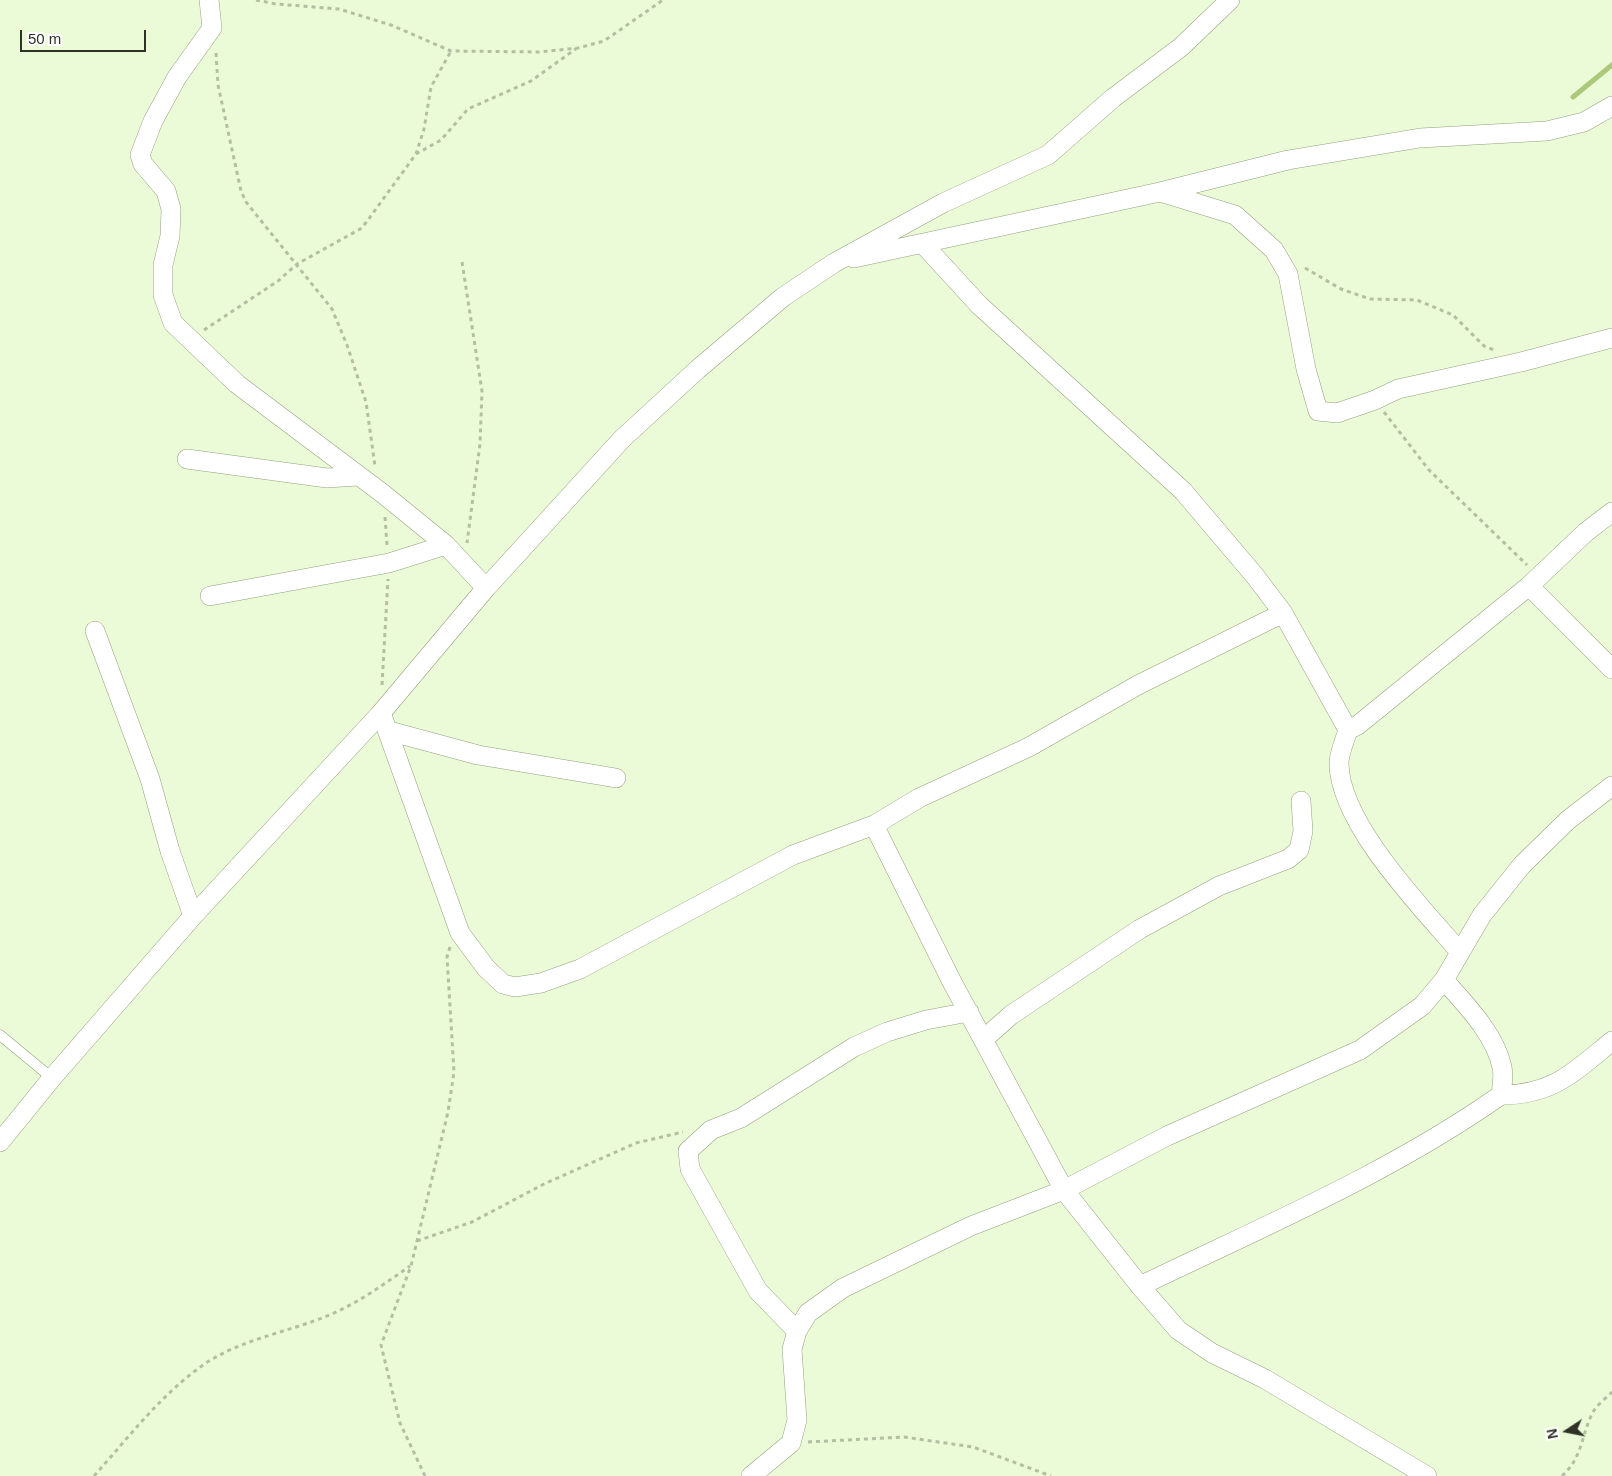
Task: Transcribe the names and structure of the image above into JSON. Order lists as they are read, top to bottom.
{
  "scale_bar": "50 m",
  "north": "left"
}
